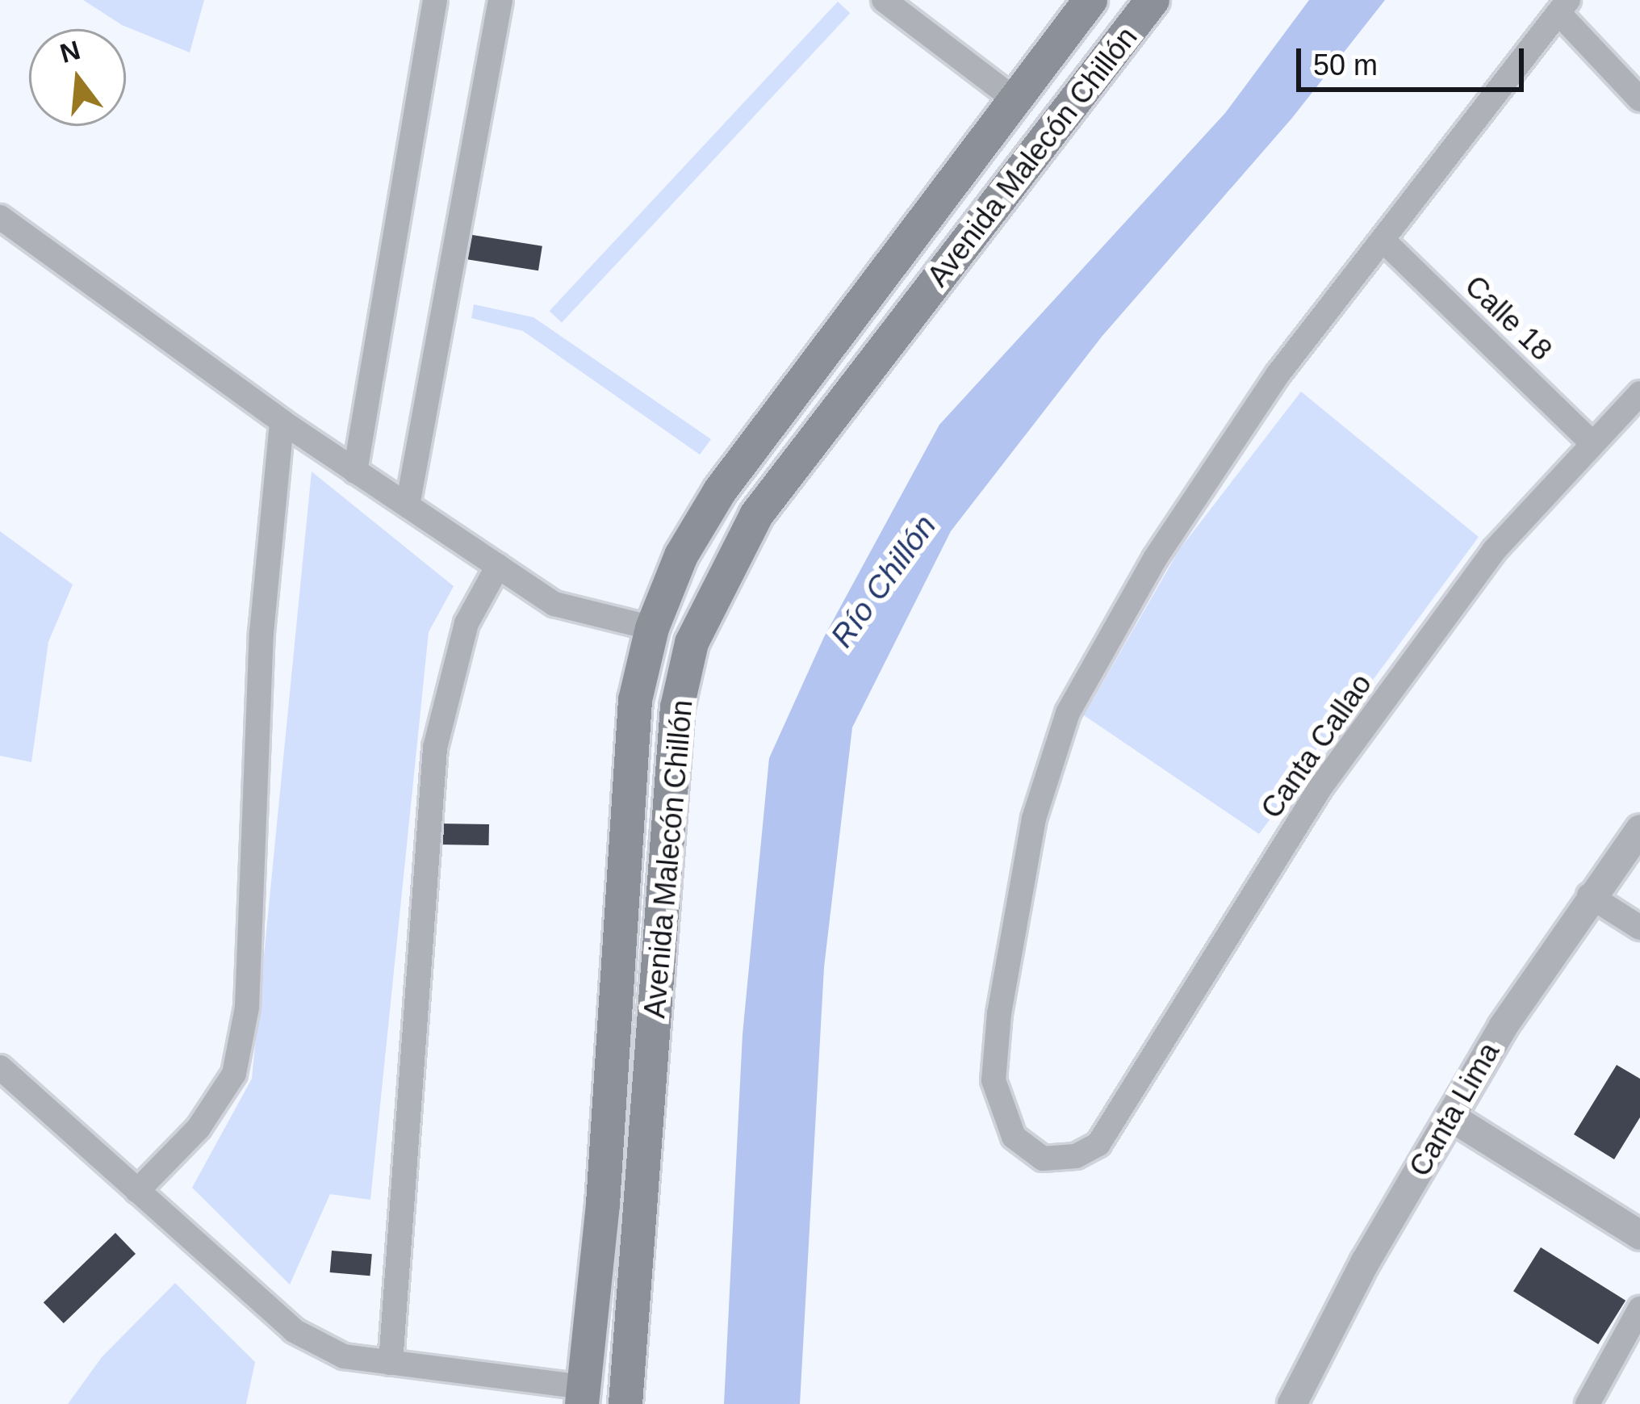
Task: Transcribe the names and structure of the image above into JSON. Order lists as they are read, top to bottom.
{
  "streets": {
    "main road": ["Avenida Malecón Chillón"],
    "street": ["Calle 18", "Canta Callao", "Canta Lima"]
  },
  "crossings": [
    ["Calle 18", "Canta Callao"]
  ],
  "water": ["Río Chillón"],
  "scale_bar": "50 m",
  "north": "top"
}
